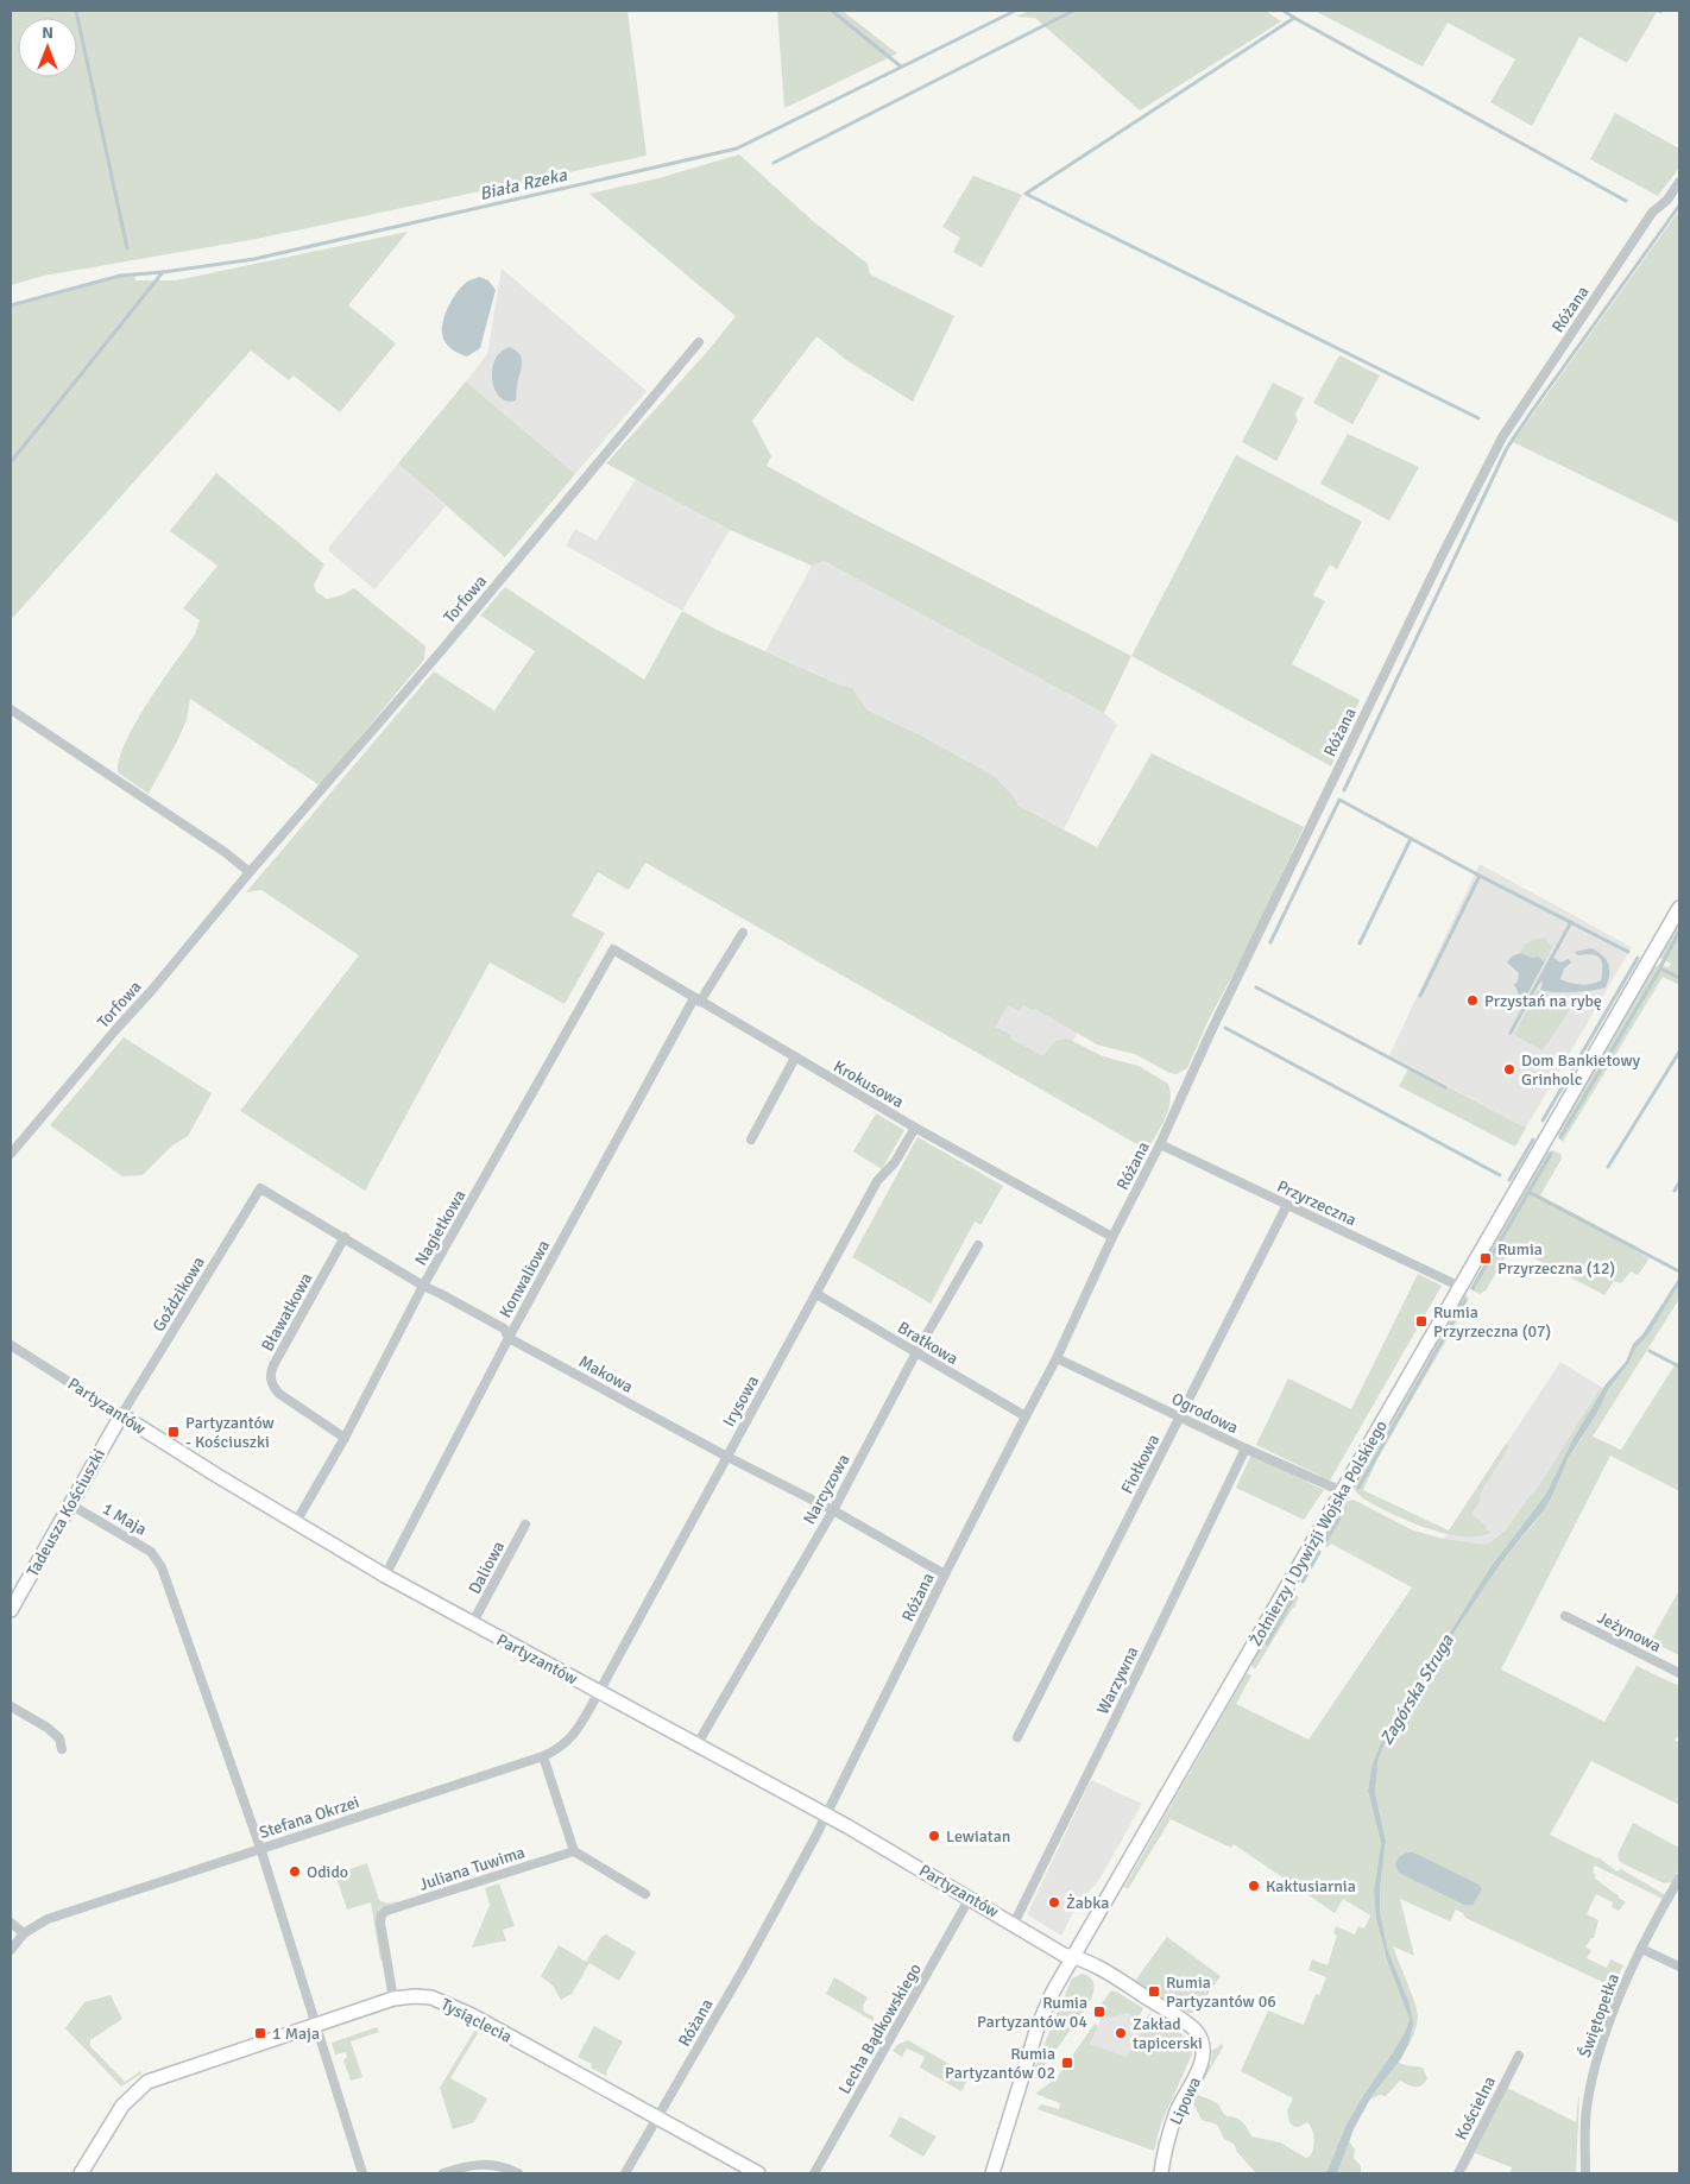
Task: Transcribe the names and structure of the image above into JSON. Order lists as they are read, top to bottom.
{
  "streets": {
    "street": [
      "Różana",
      "Torfowa",
      "Krokusowa",
      "Przyrzeczna",
      "Nagietkowa",
      "Konwaliowa",
      "Goździkowa",
      "Bławatkowa",
      "Bratkowa",
      "Makowa",
      "Irysowa",
      "Partyzantów",
      "Ogrodowa",
      "Fiołkowa",
      "Narcyzowa",
      "Tadeusza Kościuszki",
      "1 Maja",
      "Żołnierzy I Dywizji Wojska Polskiego",
      "Daliowa",
      "Jeżynowa",
      "Warzywna",
      "Stefana Okrzei",
      "Juliana Tuwima",
      "Świętopełka",
      "Tysiąclecia",
      "Lecha Bądkowskiego",
      "Lipowa",
      "Kościelna"
    ]
  },
  "crossings": [
    ["Różana", "Krokusowa"],
    ["Różana", "Przyrzeczna"],
    ["Różana", "Bratkowa"],
    ["Różana", "Makowa"],
    ["Różana", "Partyzantów"],
    ["Różana", "Ogrodowa"],
    ["Różana", "Tysiąclecia"],
    ["Krokusowa", "Nagietkowa"],
    ["Krokusowa", "Konwaliowa"],
    ["Krokusowa", "Irysowa"],
    ["Przyrzeczna", "Fiołkowa"],
    ["Przyrzeczna", "Żołnierzy I Dywizji Wojska Polskiego"],
    ["Nagietkowa", "Bławatkowa"],
    ["Nagietkowa", "Makowa"],
    ["Nagietkowa", "Partyzantów"],
    ["Konwaliowa", "Makowa"],
    ["Konwaliowa", "Partyzantów"],
    ["Goździkowa", "Makowa"],
    ["Goździkowa", "Partyzantów"],
    ["Goździkowa", "Tadeusza Kościuszki"],
    ["Bławatkowa", "Makowa"],
    ["Bratkowa", "Irysowa"],
    ["Bratkowa", "Narcyzowa"],
    ["Makowa", "Irysowa"],
    ["Makowa", "Narcyzowa"],
    ["Irysowa", "Partyzantów"],
    ["Irysowa", "Stefana Okrzei"],
    ["Partyzantów", "Narcyzowa"],
    ["Partyzantów", "Tadeusza Kościuszki"],
    ["Partyzantów", "Żołnierzy I Dywizji Wojska Polskiego"],
    ["Partyzantów", "Daliowa"],
    ["Partyzantów", "Warzywna"],
    ["Partyzantów", "Stefana Okrzei"],
    ["Partyzantów", "Lecha Bądkowskiego"],
    ["Partyzantów", "Lipowa"],
    ["Ogrodowa", "Fiołkowa"],
    ["Ogrodowa", "Żołnierzy I Dywizji Wojska Polskiego"],
    ["Ogrodowa", "Warzywna"],
    ["Tadeusza Kościuszki", "1 Maja"],
    ["1 Maja", "Stefana Okrzei"],
    ["1 Maja", "Tysiąclecia"],
    ["Żołnierzy I Dywizji Wojska Polskiego", "Lipowa"],
    ["Juliana Tuwima", "Tysiąclecia"]
  ],
  "water": ["Biała Rzeka", "Zagórska Struga"],
  "places": {
    "other": [
      "Przystań na rybę",
      "Dom Bankietowy Grinholc",
      "Lewiatan",
      "Odido",
      "Kaktusiarnia",
      "Żabka",
      "Zakład tapicerski"
    ],
    "transit": [
      "Rumia Przyrzeczna (12)",
      "Rumia Przyrzeczna (07)",
      "Partyzantów - Kościuszki",
      "Rumia Partyzantów 06",
      "Rumia Partyzantów 04",
      "1 Maja",
      "Rumia Partyzantów 02"
    ]
  },
  "north": "top"
}
